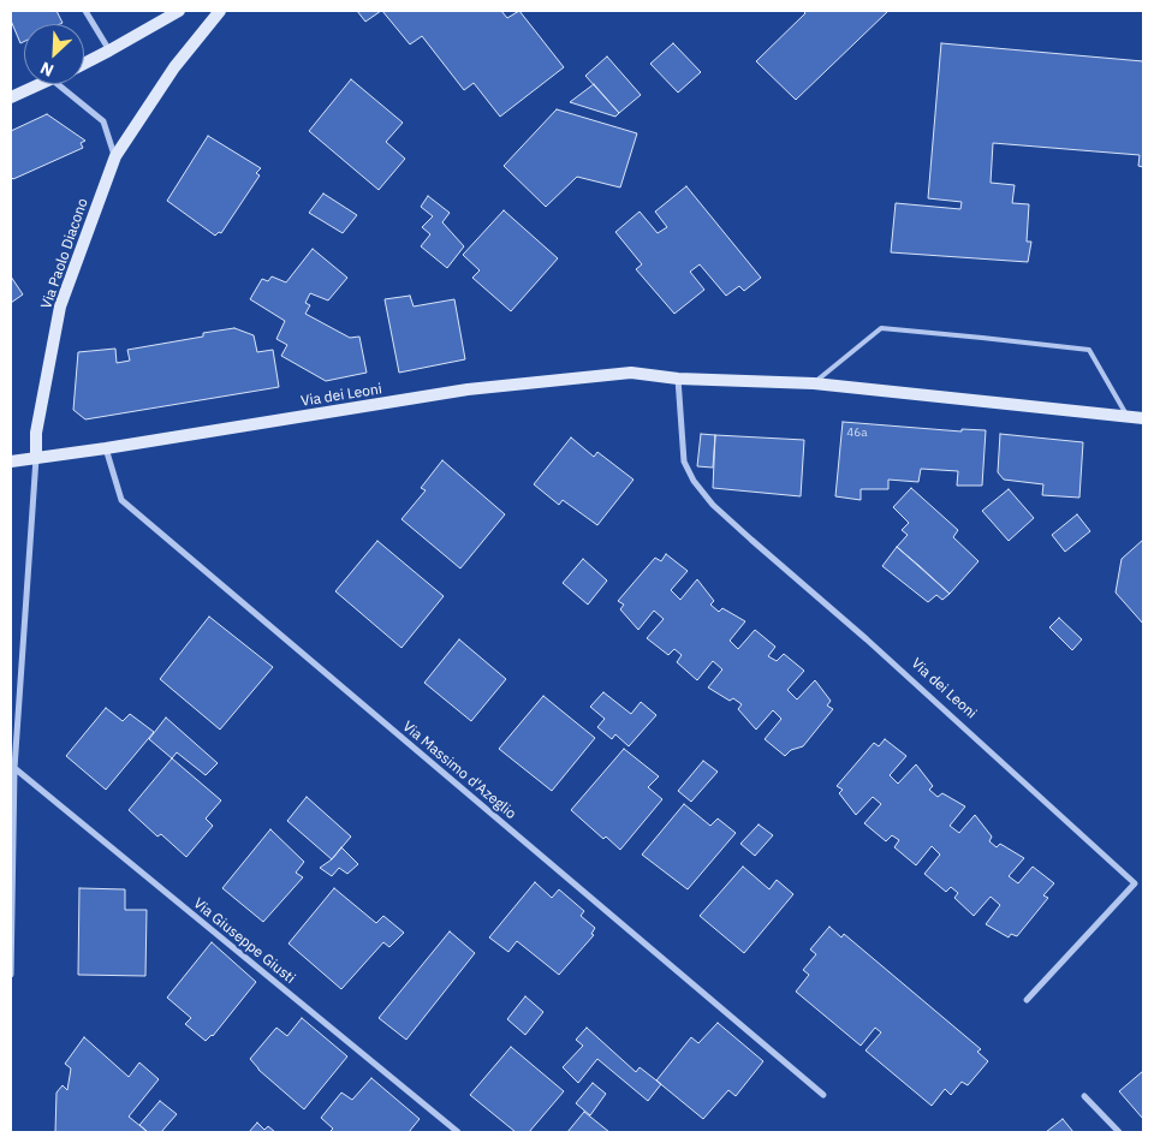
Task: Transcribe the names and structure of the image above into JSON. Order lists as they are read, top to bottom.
{
  "streets": {
    "main road": ["Via Paolo Diacono", "Via dei Leoni"],
    "street": ["Via Massimo d'Azeglio", "Via Giuseppe Giusti"]
  },
  "crossings": [
    ["Via Paolo Diacono", "Via dei Leoni"],
    ["Via Paolo Diacono", "Via Giuseppe Giusti"],
    ["Via dei Leoni", "Via Massimo d'Azeglio"]
  ],
  "house_numbers": ["46a"],
  "north": "bottom left"
}
